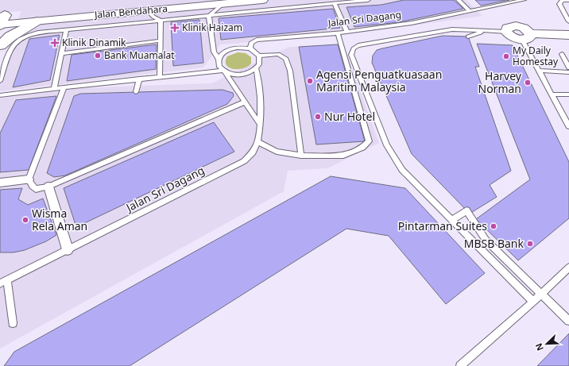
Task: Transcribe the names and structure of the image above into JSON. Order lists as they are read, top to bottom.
{
  "streets": {
    "street": ["Jalan Bendahara"],
    "lane": ["Jalan Sri Dagang"]
  },
  "places": {
    "health": ["Klinik Haizam", "Klinik Dinamik"],
    "other": [
      "Bank Muamalat",
      "My Daily Homestay",
      "Agensi Penguatkuasaan Maritim Malaysia",
      "Harvey Norman",
      "Nur Hotel",
      "Wisma Rela Aman",
      "Pintarman Suites",
      "MBSB Bank"
    ]
  },
  "north": "bottom left"
}
